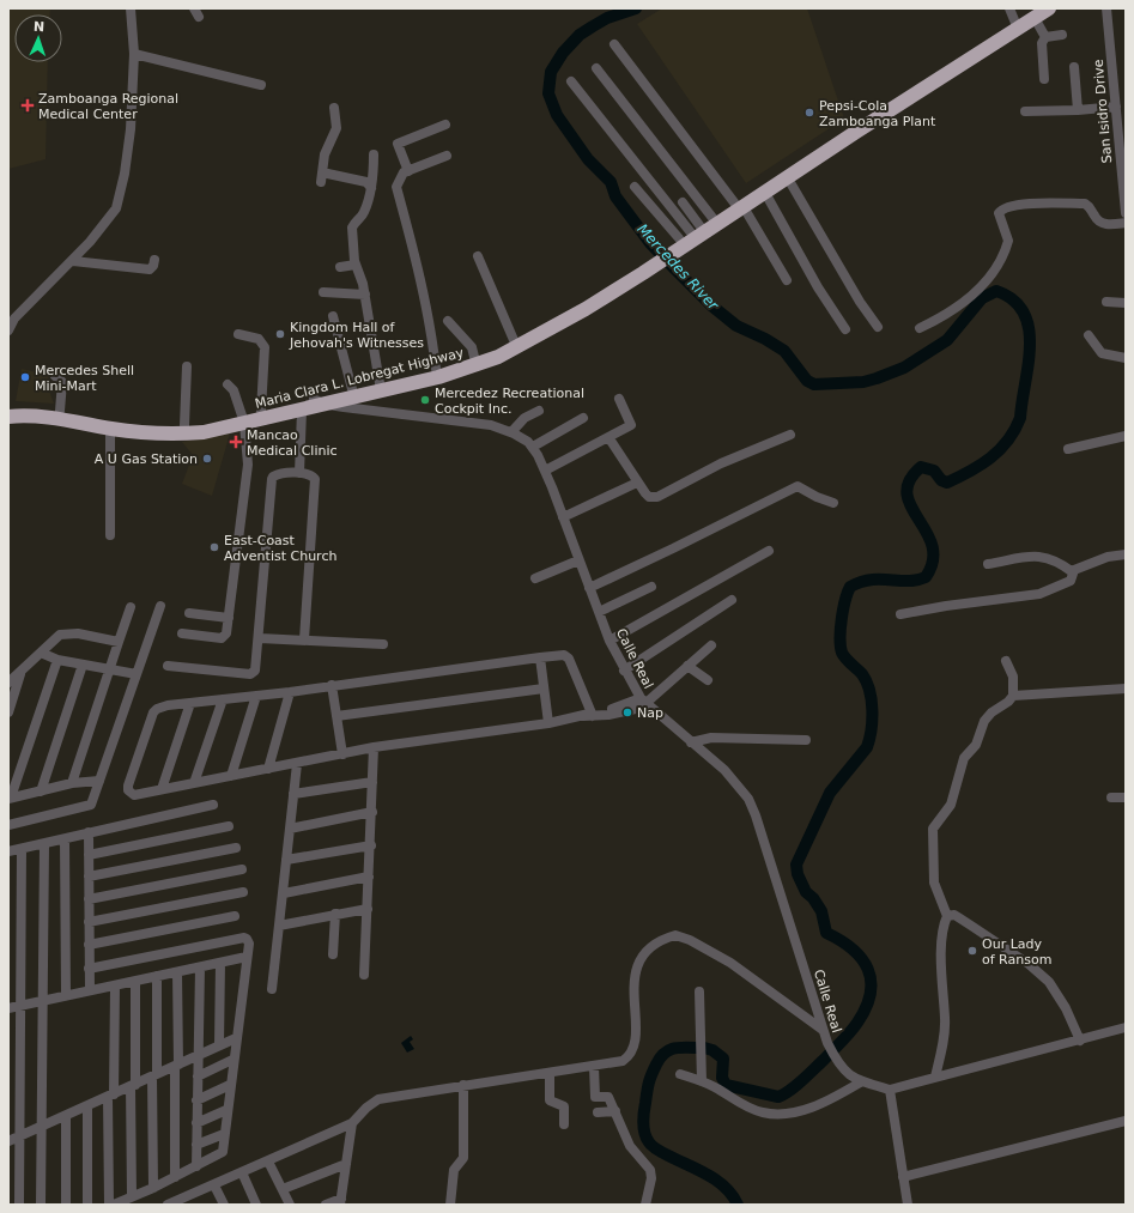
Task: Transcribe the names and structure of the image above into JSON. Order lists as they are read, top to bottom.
{
  "streets": {
    "highway": ["Maria Clara L. Lobregat Highway"],
    "street": ["San Isidro Drive", "Calle Real"]
  },
  "crossings": [
    ["Maria Clara L. Lobregat Highway", "Calle Real"]
  ],
  "water": ["Mercedes River"],
  "places": {
    "health": ["Zamboanga Regional Medical Center", "Mancao Medical Clinic"],
    "other": [
      "Pepsi-Cola Zamboanga Plant",
      "Kingdom Hall of Jehovah's Witnesses",
      "Mercedes Shell Mini-Mart",
      "Mercedez Recreational Cockpit Inc.",
      "A U Gas Station",
      "East-Coast Adventist Church",
      "Nap",
      "Our Lady of Ransom"
    ]
  },
  "north": "top"
}
